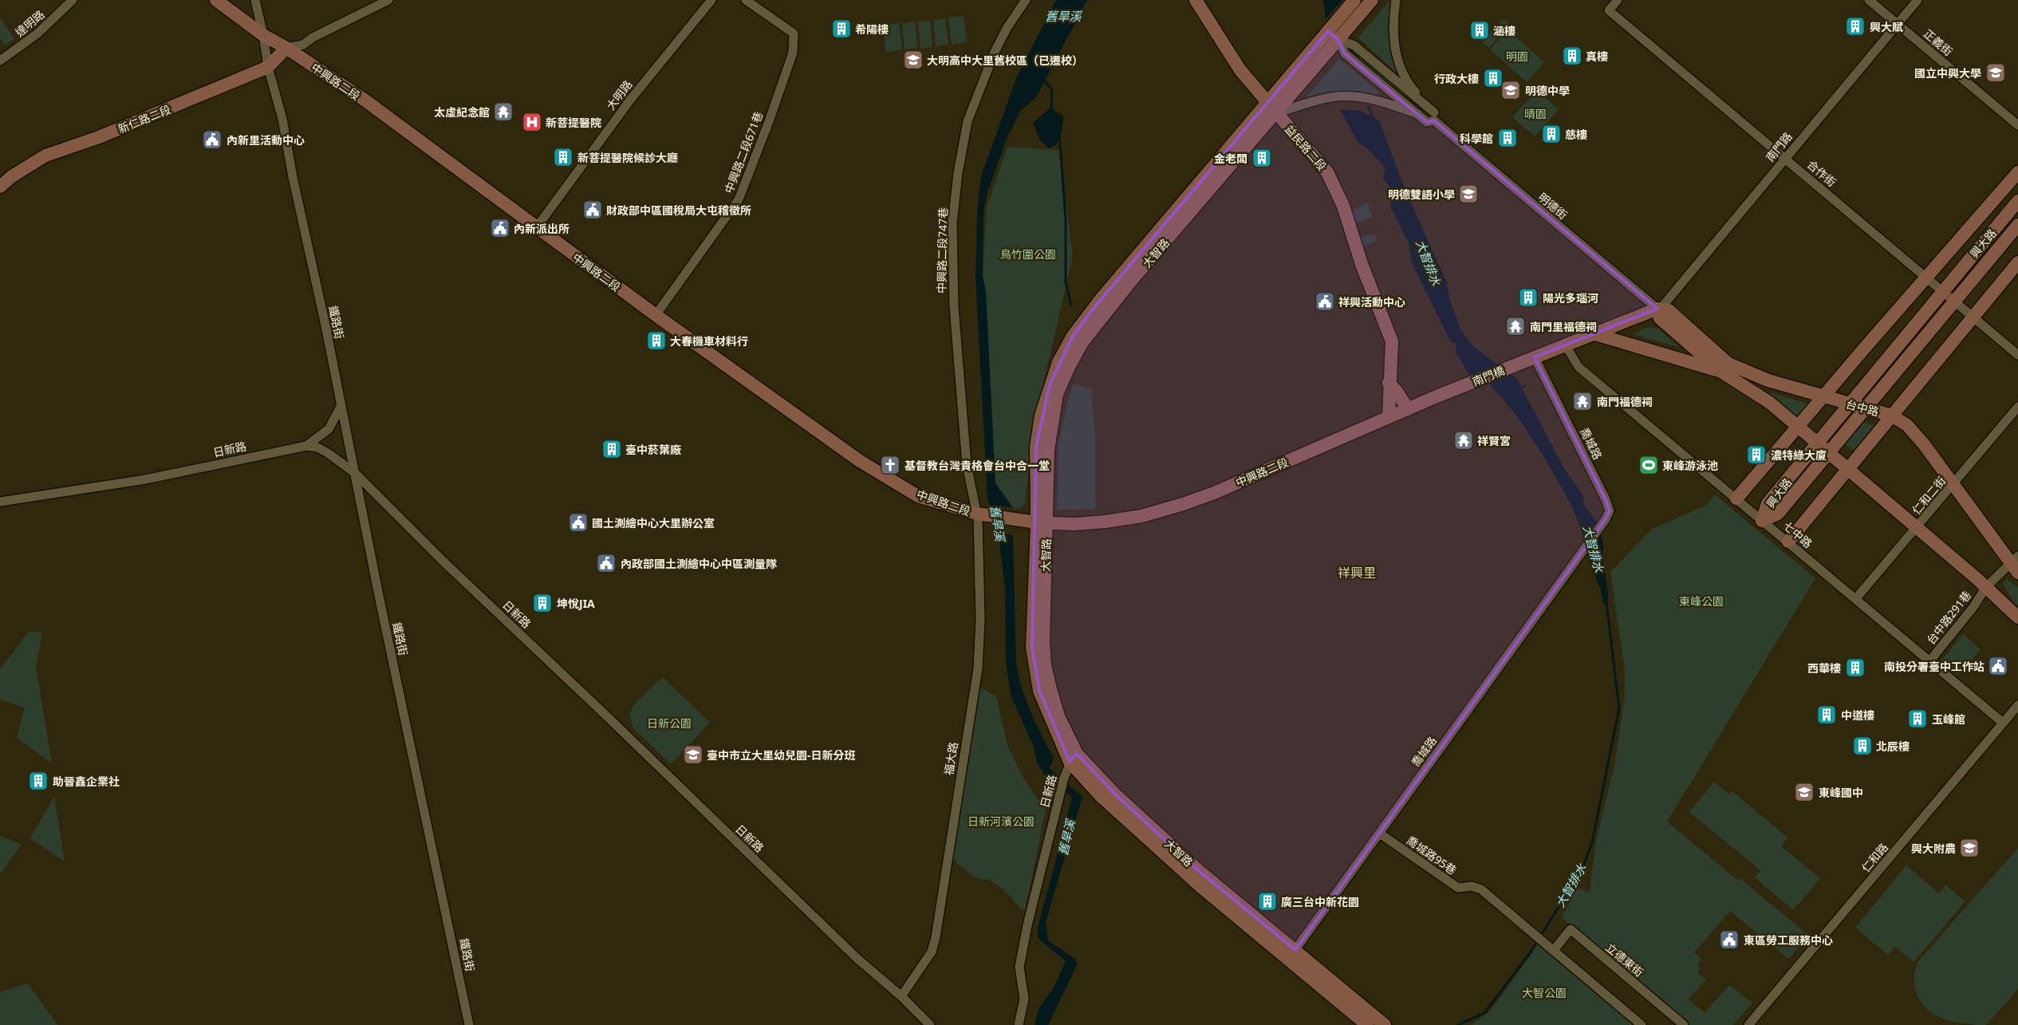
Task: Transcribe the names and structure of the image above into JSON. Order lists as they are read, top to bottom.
{
  "streets": {
    "street": [
      "達明路",
      "正義街",
      "中興路二段",
      "大明路",
      "新仁路二段",
      "南門路",
      "益民路二段",
      "中興路二段671巷",
      "合作街",
      "明德街",
      "興大路",
      "中興路二段747巷",
      "大智路",
      "鐵路街",
      "南門橋",
      "台中路",
      "喬城路",
      "日新路",
      "仁和二街",
      "七中路",
      "台中路291巷",
      "福大路",
      "喬城路95巷",
      "仁和路",
      "立德東街"
    ]
  },
  "crossings": [
    ["正義街", "南門路"],
    ["中興路二段", "大明路"],
    ["中興路二段", "新仁路二段"],
    ["中興路二段", "益民路二段"],
    ["中興路二段", "中興路二段671巷"],
    ["中興路二段", "中興路二段747巷"],
    ["中興路二段", "大智路"],
    ["中興路二段", "鐵路街"],
    ["中興路二段", "南門橋"],
    ["中興路二段", "福大路"],
    ["新仁路二段", "鐵路街"],
    ["南門路", "合作街"],
    ["南門路", "明德街"],
    ["南門路", "台中路"],
    ["益民路二段", "大智路"],
    ["合作街", "興大路"],
    ["明德街", "大智路"],
    ["明德街", "台中路"],
    ["興大路", "台中路"],
    ["興大路", "七中路"],
    ["中興路二段747巷", "福大路"],
    ["大智路", "喬城路"],
    ["大智路", "日新路"],
    ["鐵路街", "日新路"],
    ["南門橋", "喬城路"],
    ["台中路", "仁和二街"],
    ["台中路", "台中路291巷"],
    ["喬城路", "喬城路95巷"],
    ["日新路", "福大路"],
    ["仁和二街", "七中路"],
    ["七中路", "台中路291巷"],
    ["七中路", "仁和路"],
    ["喬城路95巷", "立德東街"]
  ],
  "districts": ["祥興里"],
  "water": ["舊旱溪", "大智排水"],
  "parks": [
    "明園",
    "晴園",
    "鳥竹圍公園",
    "東峰公園",
    "日新公園",
    "日新河濱公園",
    "大智公園"
  ],
  "places": {
    "building": [
      "興大賦",
      "希陽樓",
      "涵樓",
      "真樓",
      "行政大樓",
      "慈樓",
      "科學館",
      "新菩提醫院候診大廳",
      "金老闆",
      "陽光多瑙河",
      "大春機車材料行",
      "臺中菸葉廠",
      "濃特綠大廈",
      "坤悅JIA",
      "西華樓",
      "中道樓",
      "玉峰館",
      "北辰樓",
      "助晉鑫企業社",
      "廣三台中新花園"
    ],
    "school or university": [
      "大明高中大里舊校區（已遷校）",
      "國立中興大學",
      "明德中學",
      "明德雙語小學",
      "臺中市立大里幼兒園-日新分班",
      "東峰國中",
      "興大附農"
    ],
    "temple": [
      "太虛紀念館",
      "南門里福德祠",
      "南門福德祠",
      "祥賢宮"
    ],
    "hospital": ["新菩提醫院"],
    "public building": [
      "內新里活動中心",
      "財政部中區國稅局大屯稽徵所",
      "內新派出所",
      "祥興活動中心",
      "國土測繪中心大里辦公室",
      "內政部國土測繪中心中區測量隊",
      "南投分署臺中工作站",
      "東區勞工服務中心"
    ],
    "church": ["基督教台灣貴格會台中合一堂"],
    "sports": ["東峰游泳池"]
  }
}
